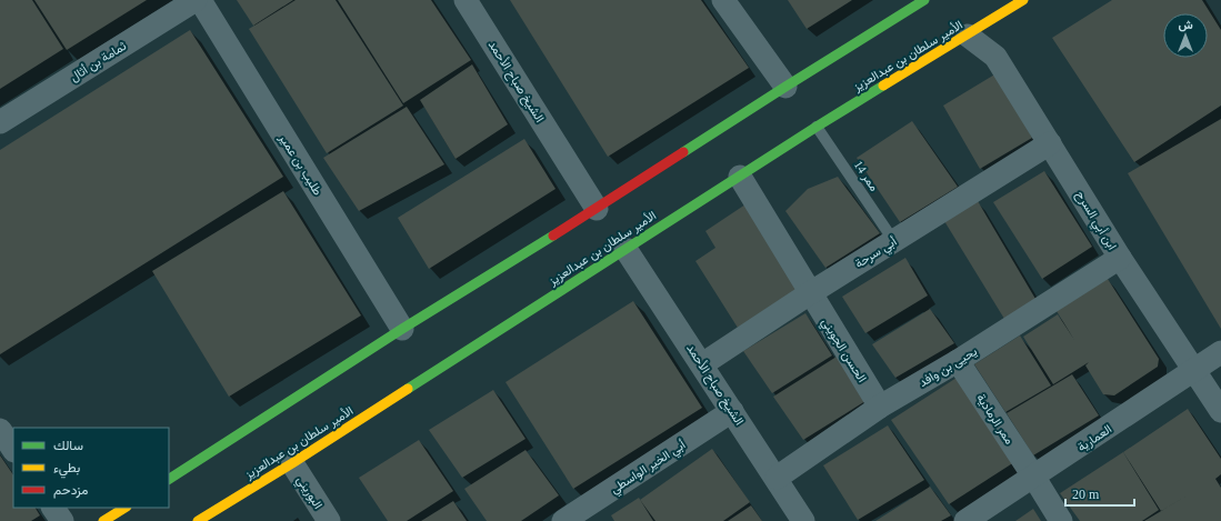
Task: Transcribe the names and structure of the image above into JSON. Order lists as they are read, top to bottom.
{
  "streets": {
    "street": [
      "الأمير سلطان بن عبدالعزيز",
      "ثمامة بن أثال",
      "الشيخ صباح الأحمد",
      "طليب بن عمير",
      "ابن أبي السرح",
      "أبي سرحة",
      "الحسن الجويني",
      "يحيى بن وافد",
      "ممر الرمادية",
      "العمارية",
      "أبي الخير الواسطي",
      "البوريني"
    ],
    "lane": ["ممر 14"]
  },
  "crossings": [
    ["الأمير سلطان بن عبدالعزيز", "الشيخ صباح الأحمد"],
    ["الأمير سلطان بن عبدالعزيز", "ممر 14"],
    ["الأمير سلطان بن عبدالعزيز", "ابن أبي السرح"],
    ["الأمير سلطان بن عبدالعزيز", "الحسن الجويني"],
    ["الأمير سلطان بن عبدالعزيز", "البوريني"],
    ["الشيخ صباح الأحمد", "أبي سرحة"],
    ["الشيخ صباح الأحمد", "يحيى بن وافد"],
    ["الشيخ صباح الأحمد", "أبي الخير الواسطي"],
    ["ممر 14", "أبي سرحة"],
    ["ابن أبي السرح", "أبي سرحة"],
    ["ابن أبي السرح", "يحيى بن وافد"],
    ["ابن أبي السرح", "العمارية"],
    ["أبي سرحة", "الحسن الجويني"],
    ["الحسن الجويني", "يحيى بن وافد"],
    ["يحيى بن وافد", "ممر الرمادية"],
    ["ممر الرمادية", "العمارية"]
  ],
  "legend": ["سالك", "بطيء", "مزدحم"],
  "scale_bar": "20 m",
  "north": "top"
}
